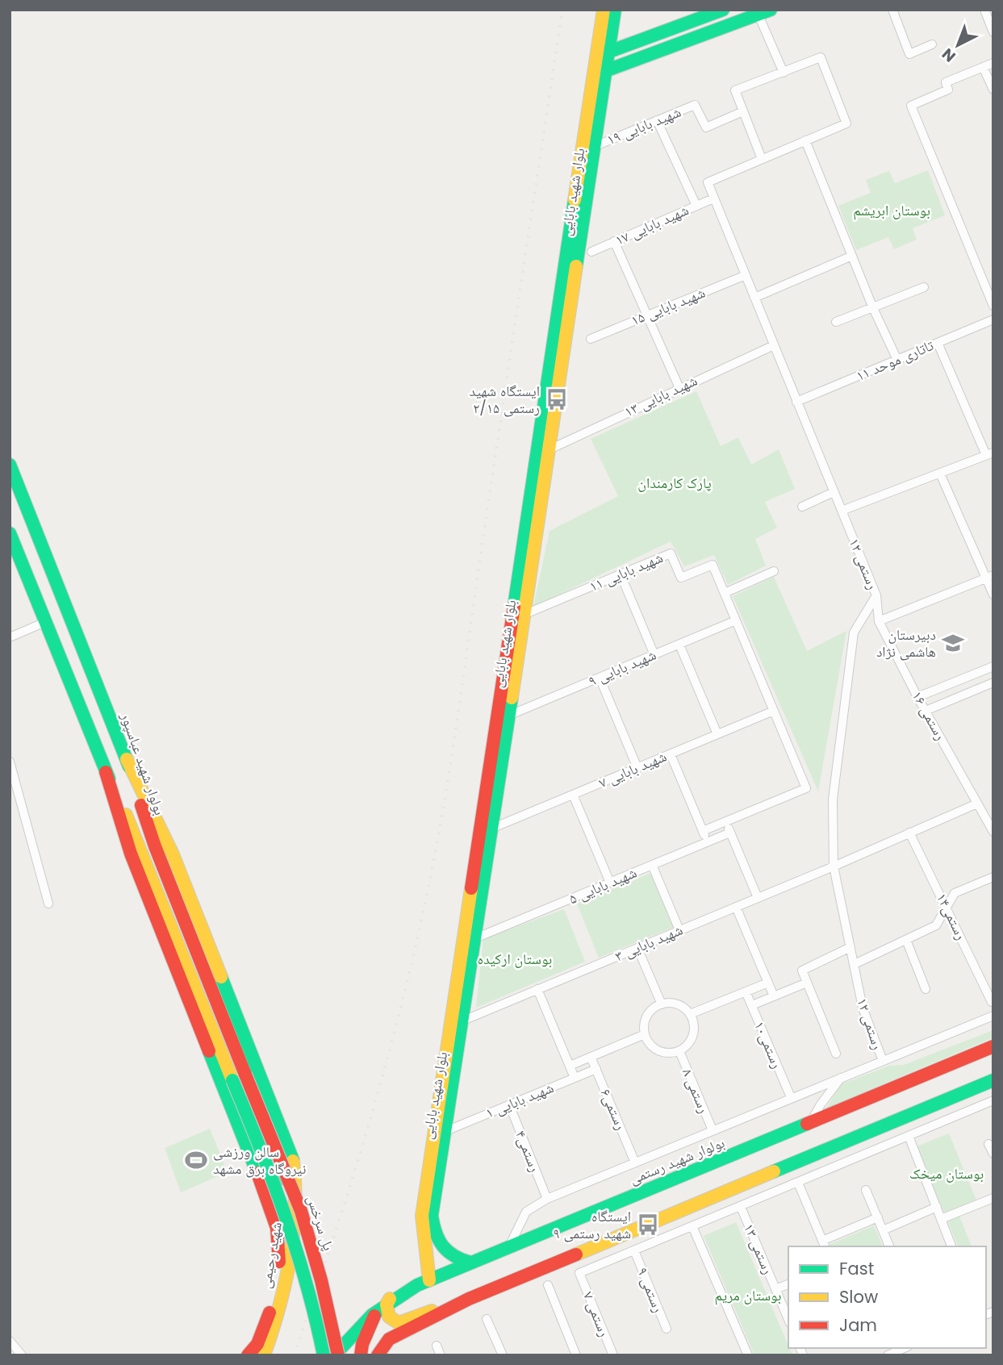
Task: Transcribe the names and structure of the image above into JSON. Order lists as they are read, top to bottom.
{
  "streets": {
    "main road": [
      "بلوار شهید بابایی",
      "بولوار شهید عباسپور",
      "بولوار شهید رستمی",
      "پل سرخس",
      "شهید رحیمی"
    ],
    "street": [
      "شهید بابایی ۱۹",
      "شهید بابایی ۱۷",
      "شهید بابایی ۱۵",
      "تاتاری موحد ۱۱",
      "شهید بابایی ۱۳",
      "رستمی ۱۲",
      "شهید بابایی ۱۱",
      "شهید بابایی ۹",
      "رستمی ۱۶",
      "شهید بابایی ۷",
      "شهید بابایی ۵",
      "رستمی۱۴",
      "شهید بابایی ۳",
      "رستمی۱۰",
      "رستمی ۸",
      "شهید بابایی ۱",
      "رستمی۶",
      "رستمی۴",
      "رستمی ۱۳",
      "رستمی ۹",
      "رستمی ۷"
    ]
  },
  "crossings": [
    ["شهید بابایی ۱۹", "بلوار شهید بابایی"],
    ["بلوار شهید بابایی", "شهید بابایی ۱۳"],
    ["بلوار شهید بابایی", "شهید بابایی ۱۱"],
    ["بلوار شهید بابایی", "شهید بابایی ۹"],
    ["بلوار شهید بابایی", "شهید بابایی ۷"],
    ["بلوار شهید بابایی", "شهید بابایی ۵"],
    ["بلوار شهید بابایی", "شهید بابایی ۳"],
    ["بلوار شهید بابایی", "شهید بابایی ۱"],
    ["بلوار شهید بابایی", "بولوار شهید رستمی"],
    ["شهید بابایی ۱۷", "رستمی ۱۲"],
    ["شهید بابایی ۱۵", "رستمی ۱۲"],
    ["تاتاری موحد ۱۱", "رستمی ۱۲"],
    ["شهید بابایی ۱۳", "رستمی ۱۲"],
    ["رستمی ۱۲", "رستمی ۱۶"],
    ["رستمی ۱۲", "شهید بابایی ۳"],
    ["رستمی ۱۶", "شهید بابایی ۳"],
    ["بولوار شهید عباسپور", "پل سرخس"],
    ["بولوار شهید عباسپور", "شهید رحیمی"],
    ["رستمی۱۴", "شهید بابایی ۳"],
    ["شهید بابایی ۱", "رستمی۶"],
    ["شهید بابایی ۱", "رستمی۴"],
    ["بولوار شهید رستمی", "پل سرخس"],
    ["پل سرخس", "شهید رحیمی"],
    ["رستمی ۹", "رستمی ۷"]
  ],
  "parks": [
    "بوستان ابریشم",
    "پارک کارمندان",
    "بوستان ارکیده",
    "بوستان میخک",
    "بوستان مریم"
  ],
  "places": {
    "bus stop": ["ایستگاه شهید رستمی ۲/۱۵", "ایستگاه شهید رستمی ۹"],
    "school or university": ["دبیرستان هاشمی نژاد"],
    "sports": ["سالن ورزشی نیروگاه برق مشهد"]
  },
  "legend": ["Fast", "Slow", "Jam"],
  "north": "bottom left"
}
